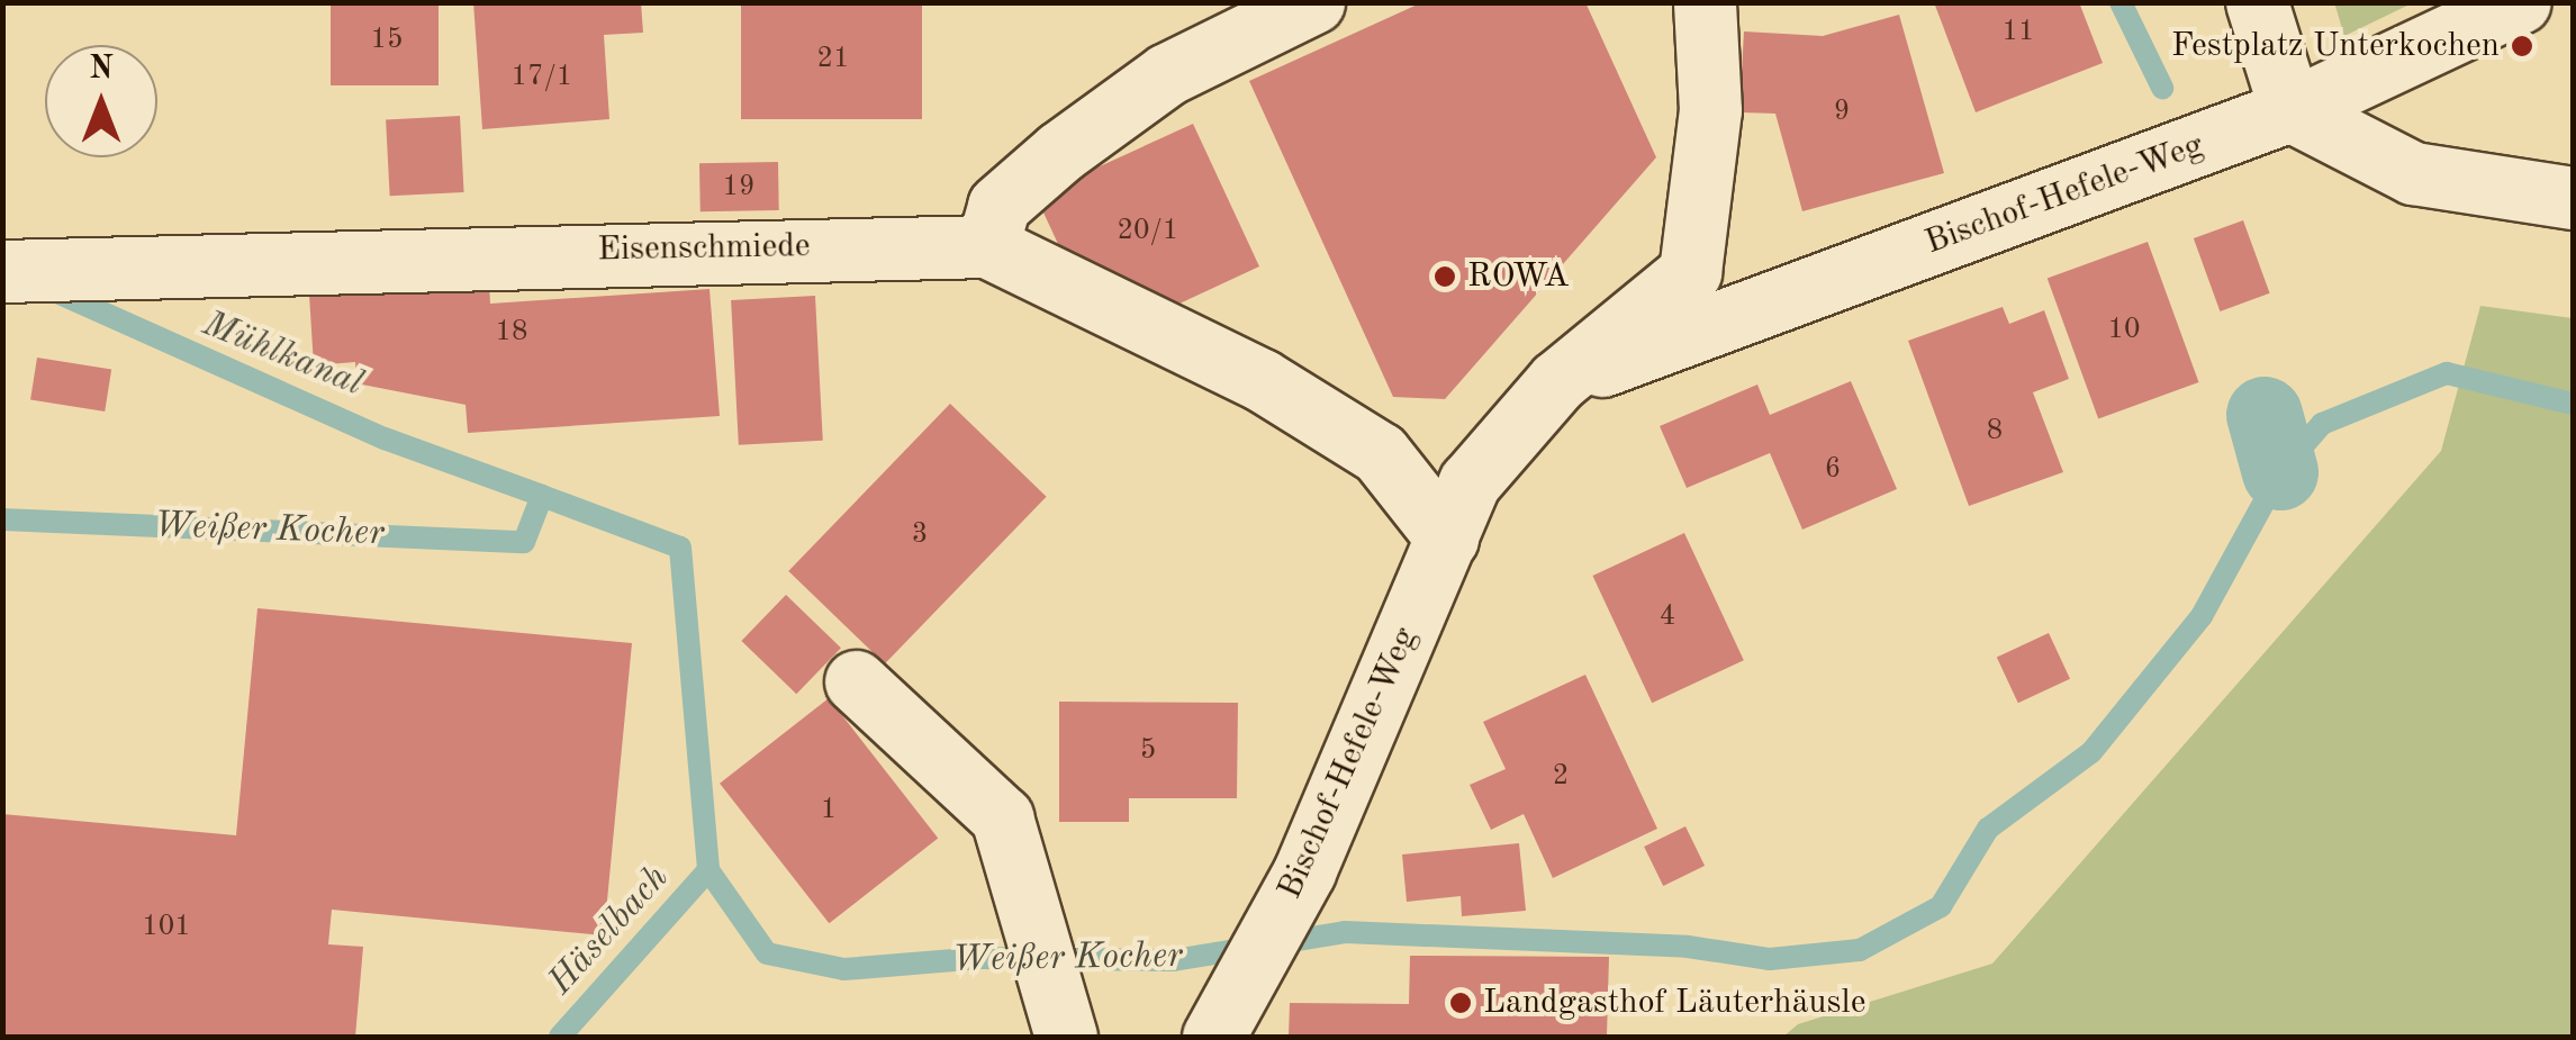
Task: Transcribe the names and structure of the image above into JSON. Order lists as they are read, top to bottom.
{
  "streets": {
    "street": ["Bischof-Hefele-Weg", "Eisenschmiede"]
  },
  "water": ["Mühlkanal", "Weißer Kocher", "Häselbach"],
  "places": ["Festplatz Unterkochen", "ROWA", "Landgasthof Läuterhäusle"],
  "house_numbers": [
    "11",
    "15",
    "21",
    "17/1",
    "9",
    "19",
    "20/1",
    "10",
    "18",
    "8",
    "6",
    "3",
    "4",
    "5",
    "2",
    "1",
    "101"
  ],
  "north": "top"
}
